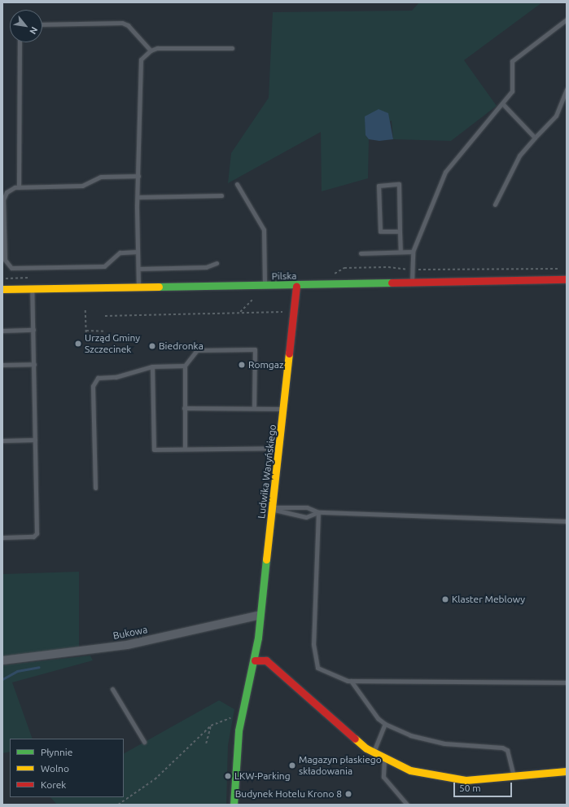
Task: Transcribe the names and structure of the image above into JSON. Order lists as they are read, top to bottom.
{
  "streets": {
    "street": ["Pilska", "Ludwika Waryńskiego", "Bukowa"]
  },
  "crossings": [
    ["Pilska", "Ludwika Waryńskiego"],
    ["Ludwika Waryńskiego", "Bukowa"]
  ],
  "places": [
    "Urząd Gminy Szczecinek",
    "Biedronka",
    "Romgaz",
    "Klaster Meblowy",
    "Magazyn płaskiego składowania",
    "LKW-Parking",
    "Budynek Hotelu Krono 8"
  ],
  "legend": ["Płynnie", "Wolno", "Korek"],
  "scale_bar": "50 m",
  "north": "bottom right"
}
